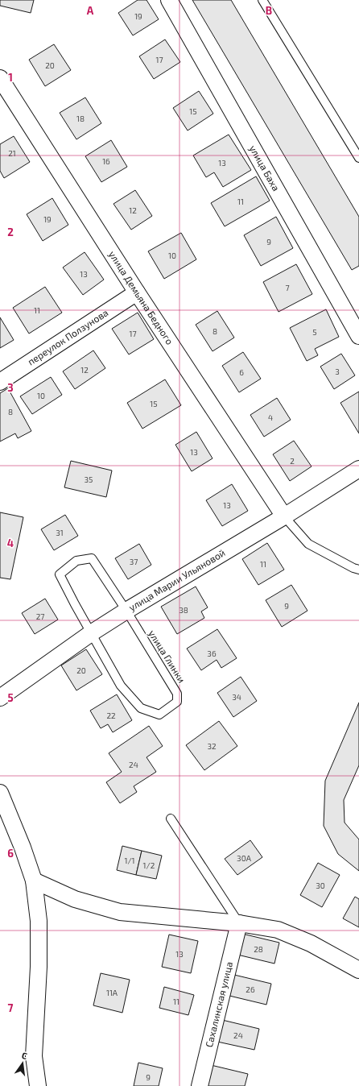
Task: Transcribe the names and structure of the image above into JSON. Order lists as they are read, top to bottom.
{
  "streets": {
    "street": [
      "улица Баха",
      "улица Демьяна Бедного",
      "переулок Ползунова",
      "улица Марии Ульяновой",
      "Сахалинская улица"
    ],
    "lane": ["улица Глинки"]
  },
  "crossings": [
    ["улица Демьяна Бедного", "переулок Ползунова"],
    ["улица Демьяна Бедного", "улица Марии Ульяновой"],
    ["улица Марии Ульяновой", "улица Глинки"]
  ],
  "house_numbers": [
    "19",
    "17",
    "20",
    "15",
    "18",
    "21",
    "16",
    "13",
    "11",
    "12",
    "19",
    "9",
    "10",
    "13",
    "7",
    "11",
    "8",
    "5",
    "17",
    "12",
    "3",
    "6",
    "10",
    "15",
    "8",
    "4",
    "13",
    "2",
    "35",
    "13",
    "31",
    "37",
    "11",
    "9",
    "38",
    "27",
    "36",
    "20",
    "34",
    "22",
    "32",
    "24",
    "30А",
    "1/1",
    "1/2",
    "30",
    "28",
    "13",
    "26",
    "11А",
    "11",
    "24",
    "9"
  ],
  "north": "top",
  "grid": {
    "columns": ["A", "B"],
    "rows": [
      "1",
      "2",
      "3",
      "4",
      "5",
      "6",
      "7"
    ]
  }
}
